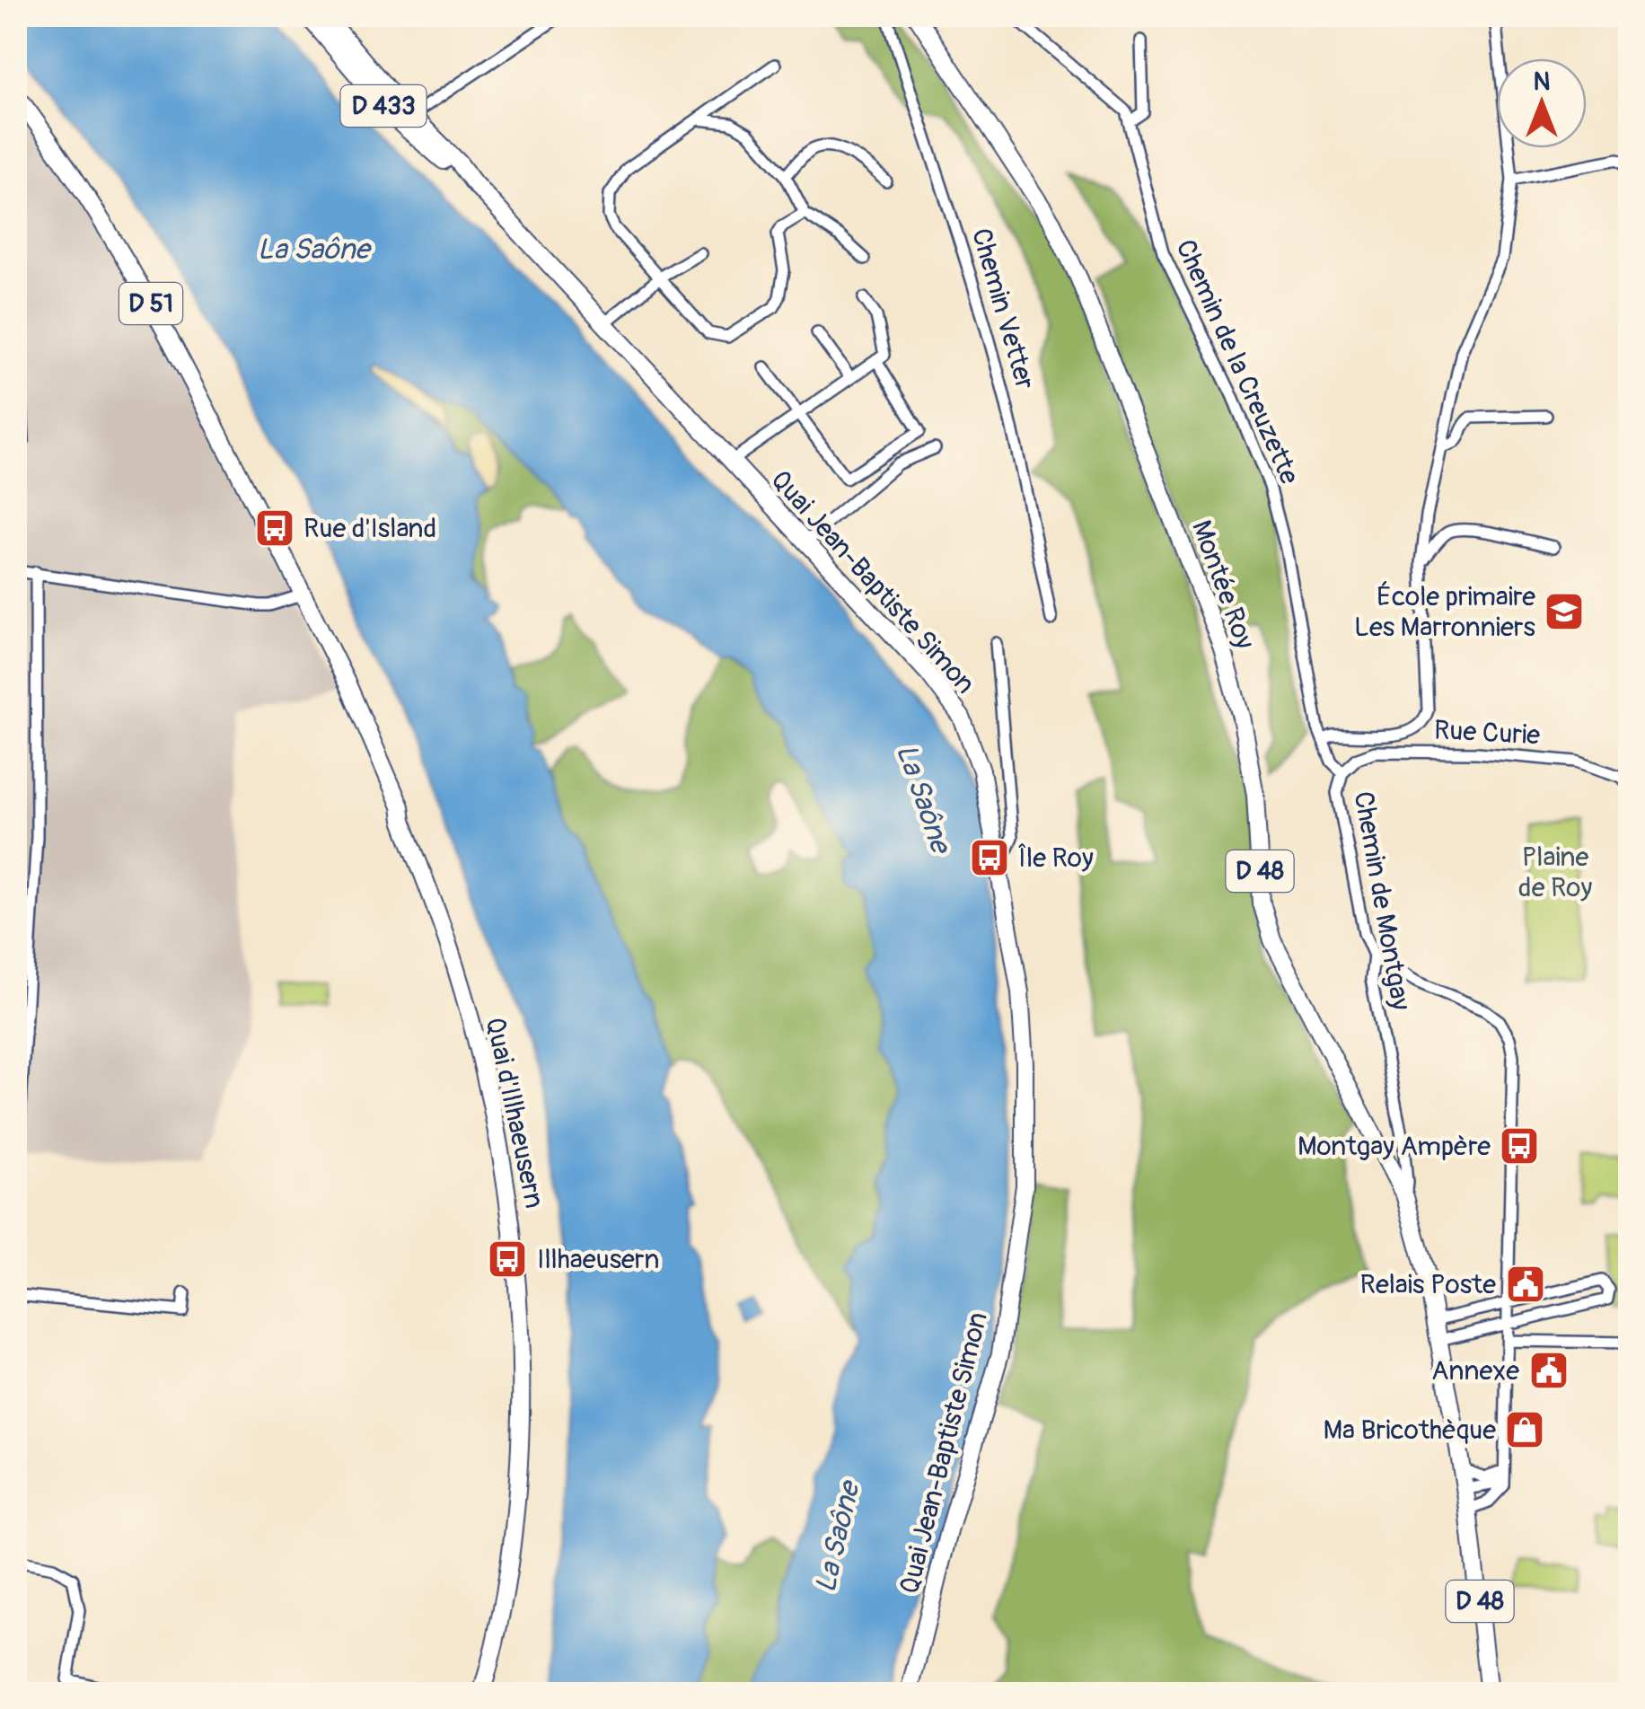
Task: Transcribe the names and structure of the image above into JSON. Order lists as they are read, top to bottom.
{
  "streets": {
    "main road": [
      "D 433",
      "D 51",
      "Quai Jean-Baptiste Simon",
      "Montée Roy",
      "D 48",
      "Quai d'Illhaeusern"
    ],
    "street": [
      "Chemin Vetter",
      "Chemin de la Creuzette",
      "Rue Curie",
      "Chemin de Montgay"
    ]
  },
  "crossings": [
    ["Chemin de la Creuzette", "Rue Curie"],
    ["Chemin de la Creuzette", "Chemin de Montgay"],
    ["Montée Roy", "D 48"],
    ["Montée Roy", "Chemin de Montgay"],
    ["Rue Curie", "Chemin de Montgay"],
    ["D 48", "Chemin de Montgay"]
  ],
  "water": ["La Saône"],
  "parks": ["Plaine de Roy"],
  "places": {
    "bus stop": [
      "Rue d'Island",
      "Île Roy",
      "Montgay Ampère",
      "Illhaeusern"
    ],
    "school or university": ["École primaire Les Marronniers"],
    "public building": ["Relais Poste", "Annexe"],
    "shop": ["Ma Bricothèque"]
  },
  "north": "top"
}
